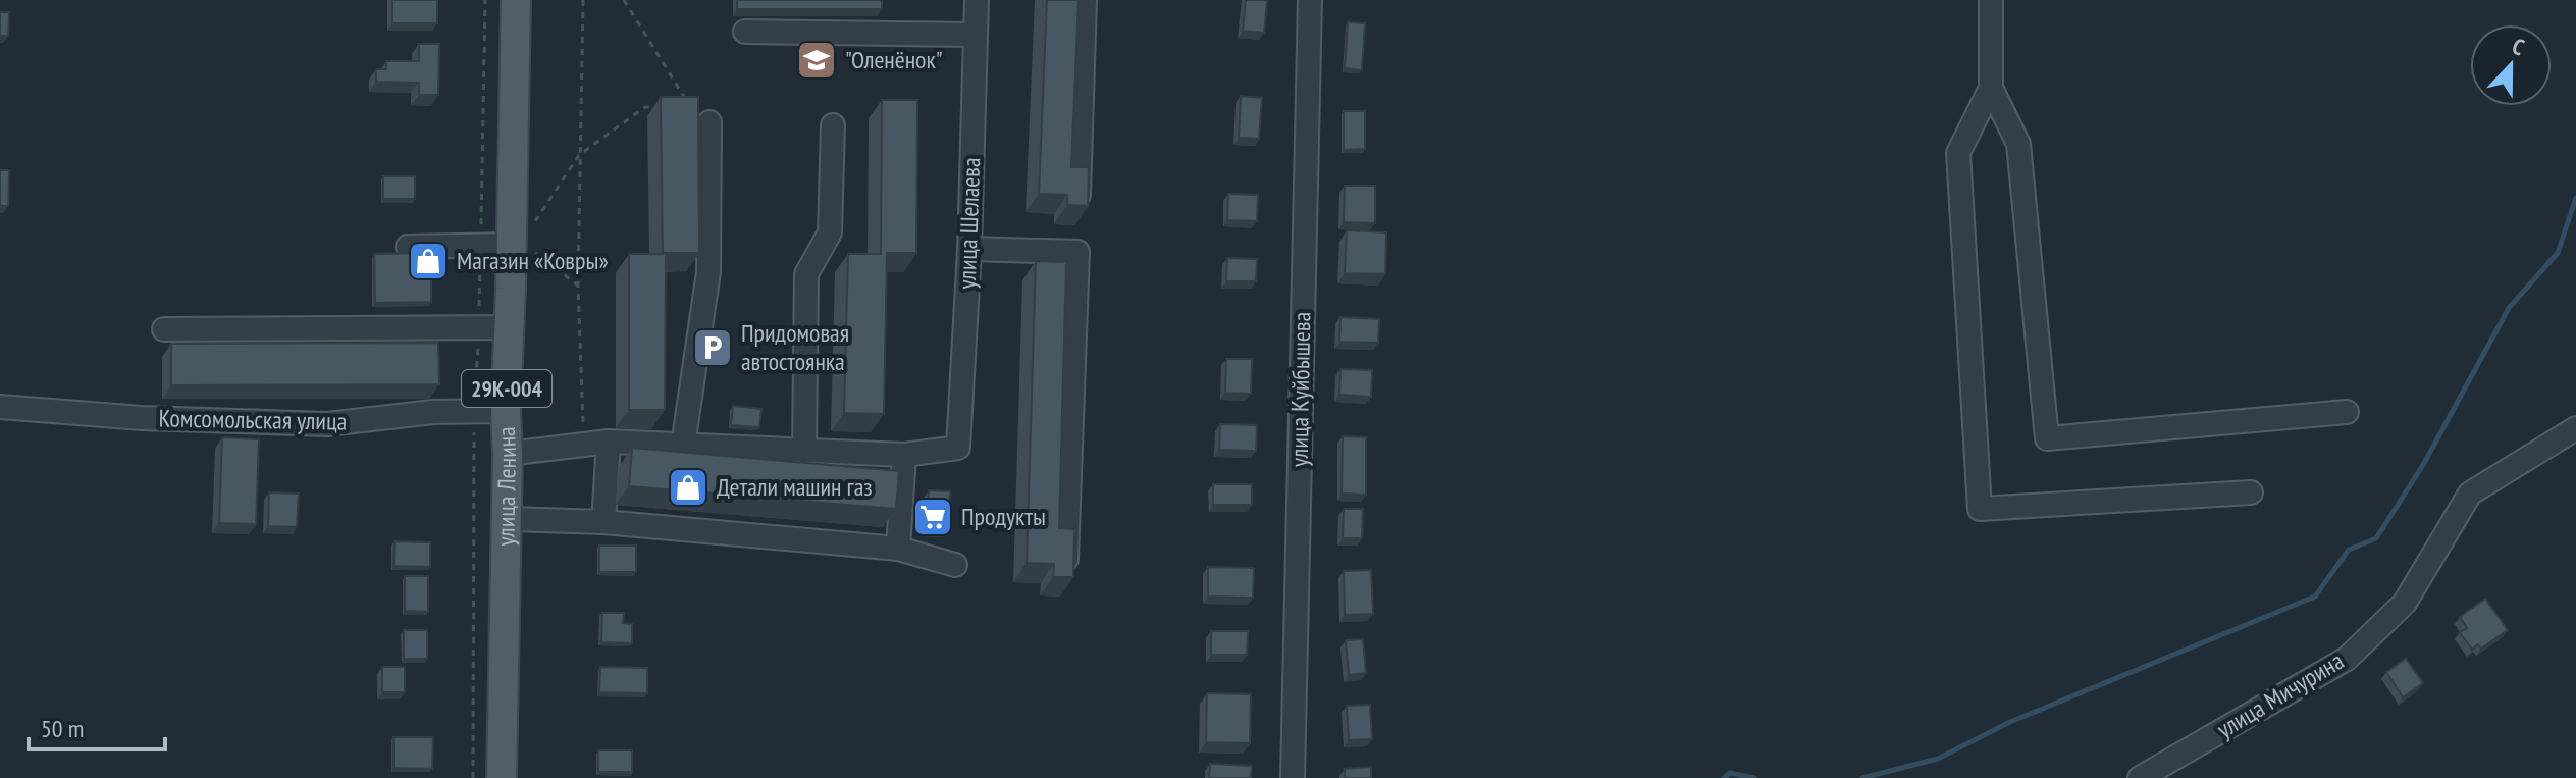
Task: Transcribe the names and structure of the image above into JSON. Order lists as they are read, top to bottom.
{
  "streets": {
    "main road": ["29К-004", "улица Ленина"],
    "street": [
      "улица Шелаева",
      "улица Куйбышева",
      "Комсомольская улица",
      "улица Мичурина"
    ]
  },
  "crossings": [
    ["Комсомольская улица", "улица Ленина"]
  ],
  "places": {
    "school or university": ["\"Оленёнок\""],
    "shop": ["Магазин «Ковры»", "Детали машин газ"],
    "parking": ["Придомовая автостоянка"],
    "supermarket": ["Продукты"]
  },
  "scale_bar": "50 m",
  "north": "top"
}
